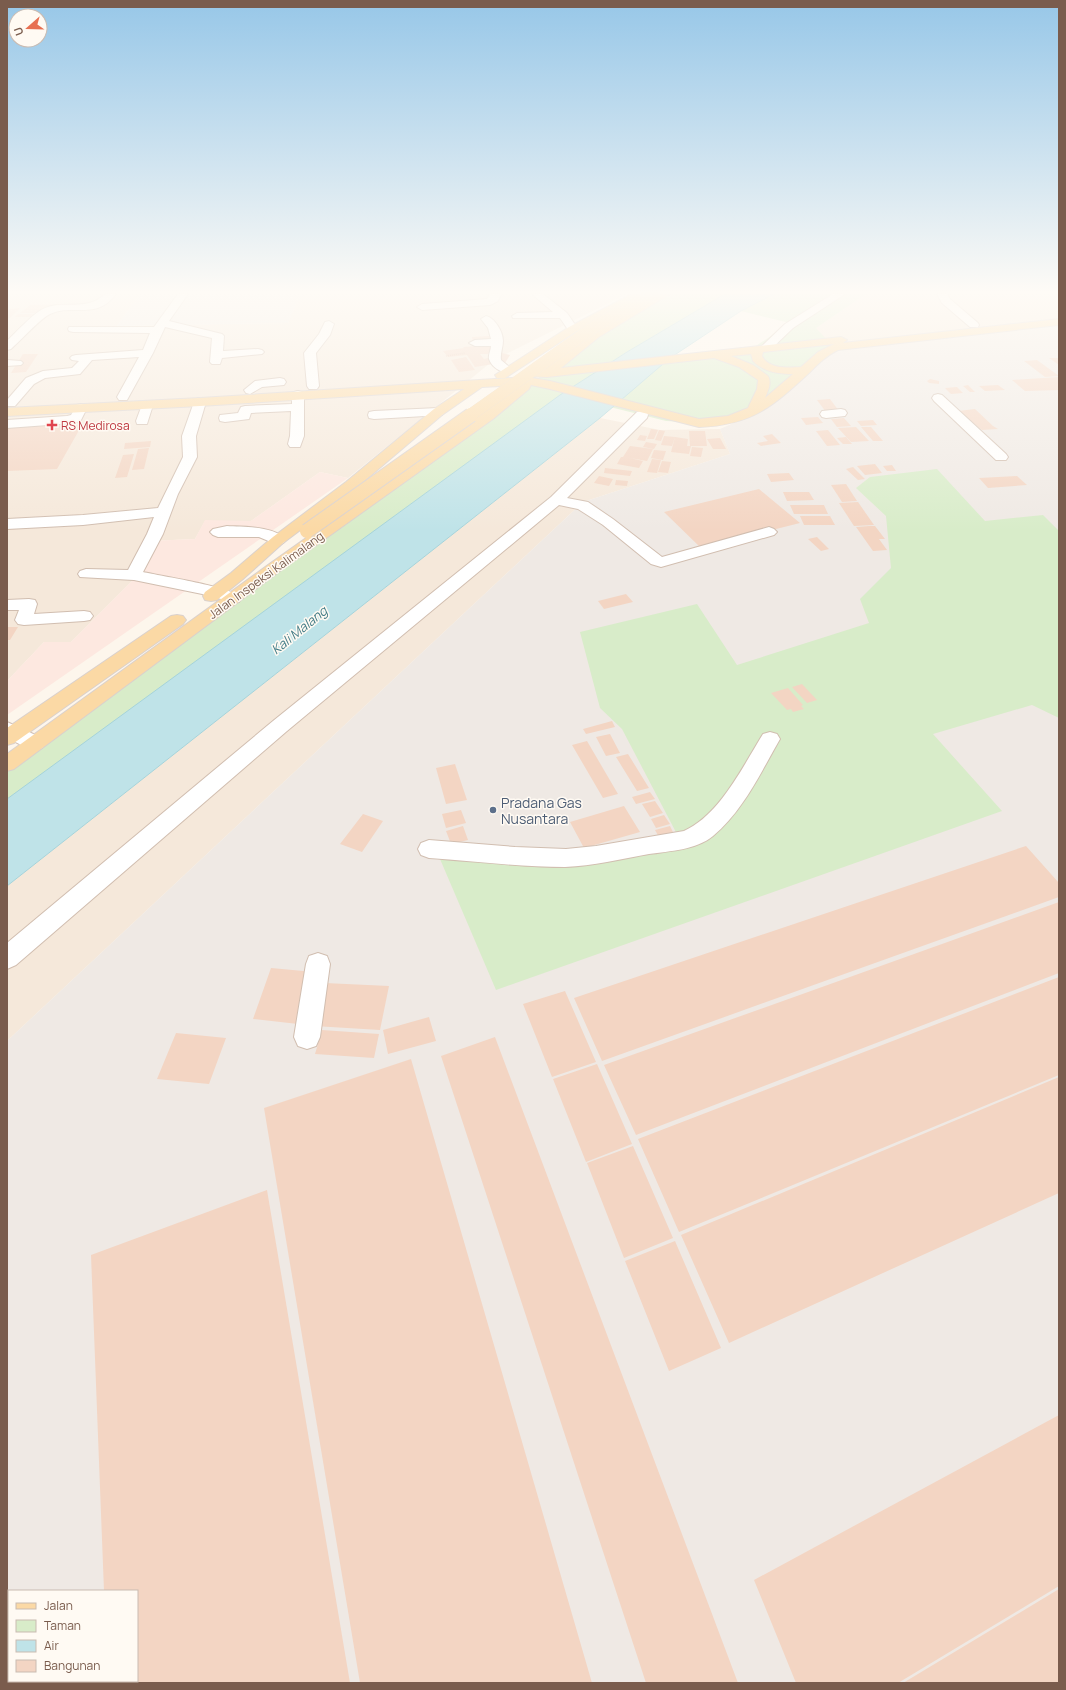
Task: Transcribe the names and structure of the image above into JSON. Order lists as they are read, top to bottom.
{
  "streets": {
    "main road": ["Jalan Inspeksi Kalimalang"]
  },
  "water": ["Kali Malang"],
  "places": {
    "health": ["RS Medirosa"],
    "other": ["Pradana Gas Nusantara"]
  },
  "legend": [
    "Jalan",
    "Taman",
    "Air",
    "Bangunan"
  ],
  "north": "left"
}
